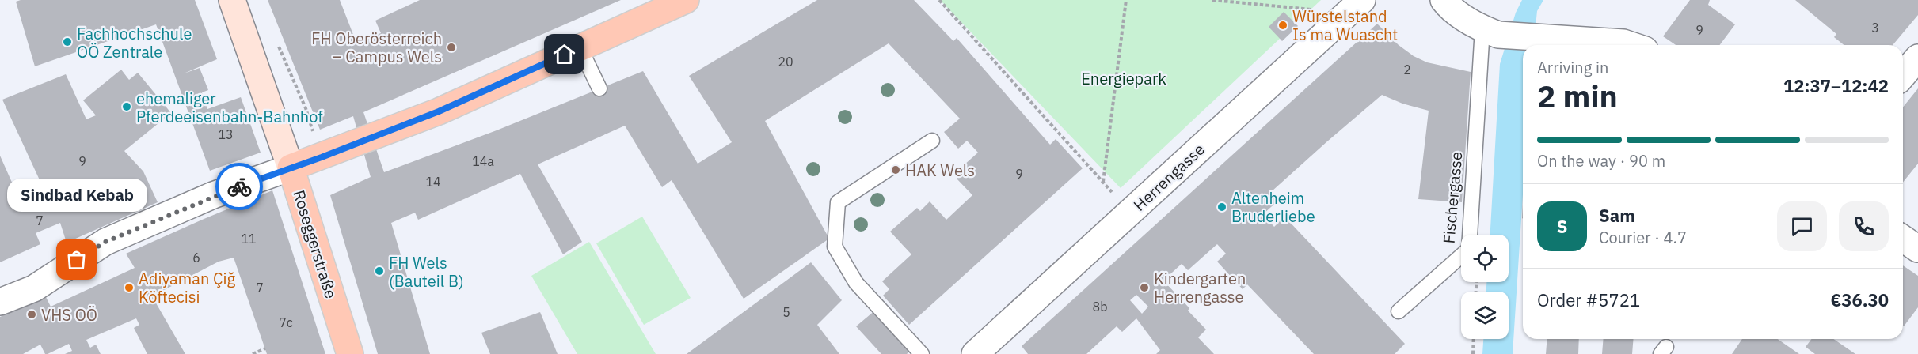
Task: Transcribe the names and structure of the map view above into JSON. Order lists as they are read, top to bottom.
{
  "streets": {
    "main road": ["Roseggerstraße"],
    "street": ["Herrengasse"],
    "lane": ["Fischergasse"]
  },
  "parks": ["Energiepark"],
  "places": [
    "Würstelstand Is ma Wuascht",
    "Fachhochschule OÖ Zentrale",
    "FH Oberösterreich – Campus Wels",
    "ehemaliger Pferdeeisenbahn-Bahnhof",
    "HAK Wels",
    "Altenheim Bruderliebe",
    "Sindbad Kebab",
    "FH Wels (Bauteil B)",
    "Adiyaman Çiğ Köftecisi",
    "Kindergarten Herrengasse",
    "VHS OÖ"
  ],
  "house_numbers": [
    "3",
    "9",
    "20",
    "2",
    "13",
    "9",
    "14a",
    "9",
    "14",
    "7",
    "11",
    "6",
    "7",
    "8b",
    "5",
    "7c"
  ],
  "page": {
    "heading": ["2 min", "Arriving in", "12:37–12:42"],
    "panel": [
      "Sam",
      "Courier · 4.7",
      "Order #5721",
      "€36.30"
    ],
    "bar": "On the way · 90 m",
    "bubble": "Sindbad Kebab",
    "round": "S"
  }
}
